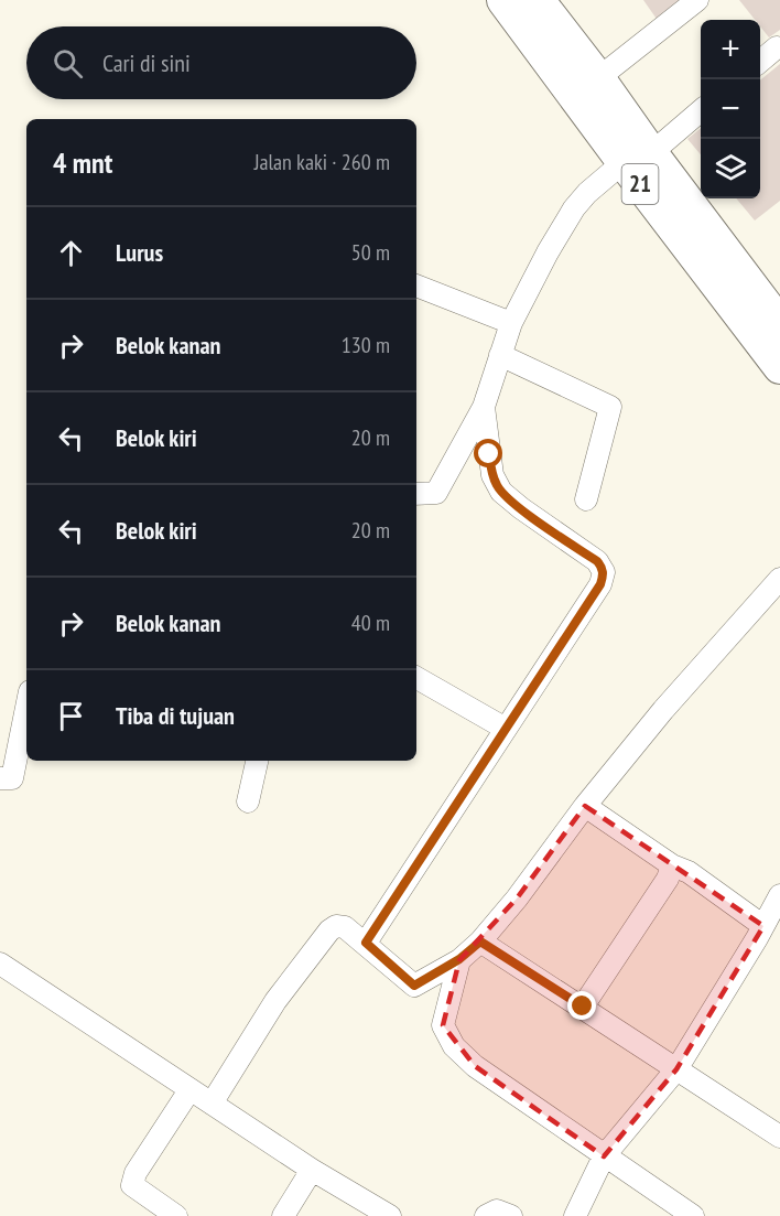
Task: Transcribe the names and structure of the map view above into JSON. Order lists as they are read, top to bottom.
{
  "streets": {
    "highway": ["21"]
  },
  "page": {
    "map_buttons": ["+", "−"],
    "search": "Cari di sini",
    "heading": ["4 mnt", "Jalan kaki · 260 m"],
    "list": [
      ["Lurus", "50 m"],
      ["Belok kanan", "130 m"],
      ["Belok kiri", "20 m"],
      ["Belok kiri", "20 m"],
      ["Belok kanan", "40 m"],
      "Tiba di tujuan"
    ]
  }
}
